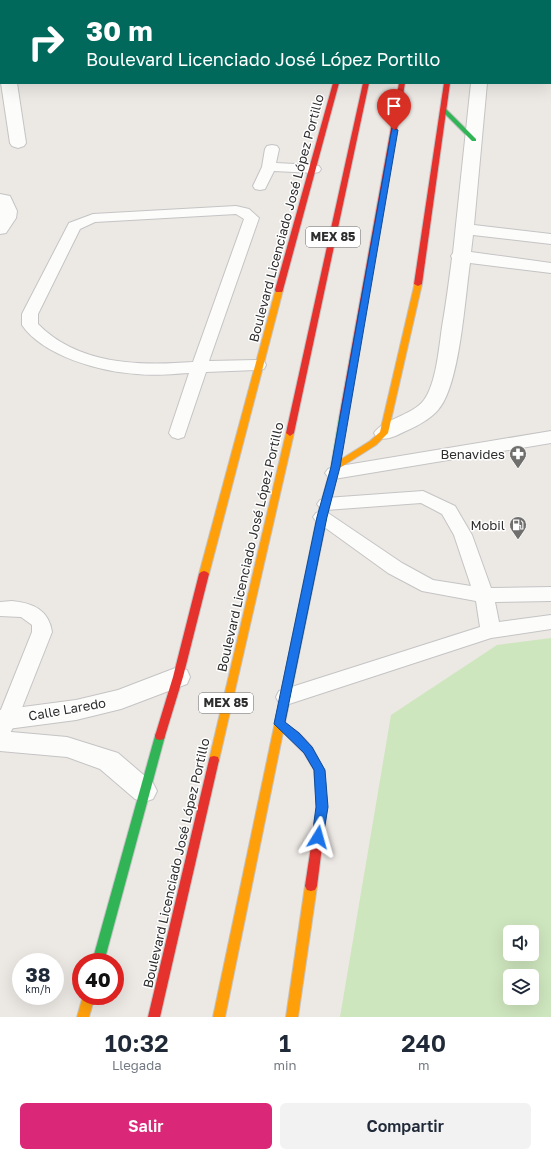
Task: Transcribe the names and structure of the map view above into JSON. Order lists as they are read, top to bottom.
{
  "streets": {
    "main road": ["Boulevard Licenciado José López Portillo", "MEX 85"],
    "street": ["Calle Laredo"]
  },
  "crossings": [
    ["Boulevard Licenciado José López Portillo", "Calle Laredo"]
  ],
  "places": {
    "pharmacy": ["Benavides"],
    "fuel station": ["Mobil"]
  },
  "page": {
    "turn": ["30 m", "Boulevard Licenciado José López Portillo"],
    "speed": "38 km/h",
    "limit": "40",
    "eta": [
      "10:32",
      "Llegada",
      "1",
      "min",
      "240",
      "m"
    ],
    "buttons": ["Salir", "Compartir"]
  }
}
